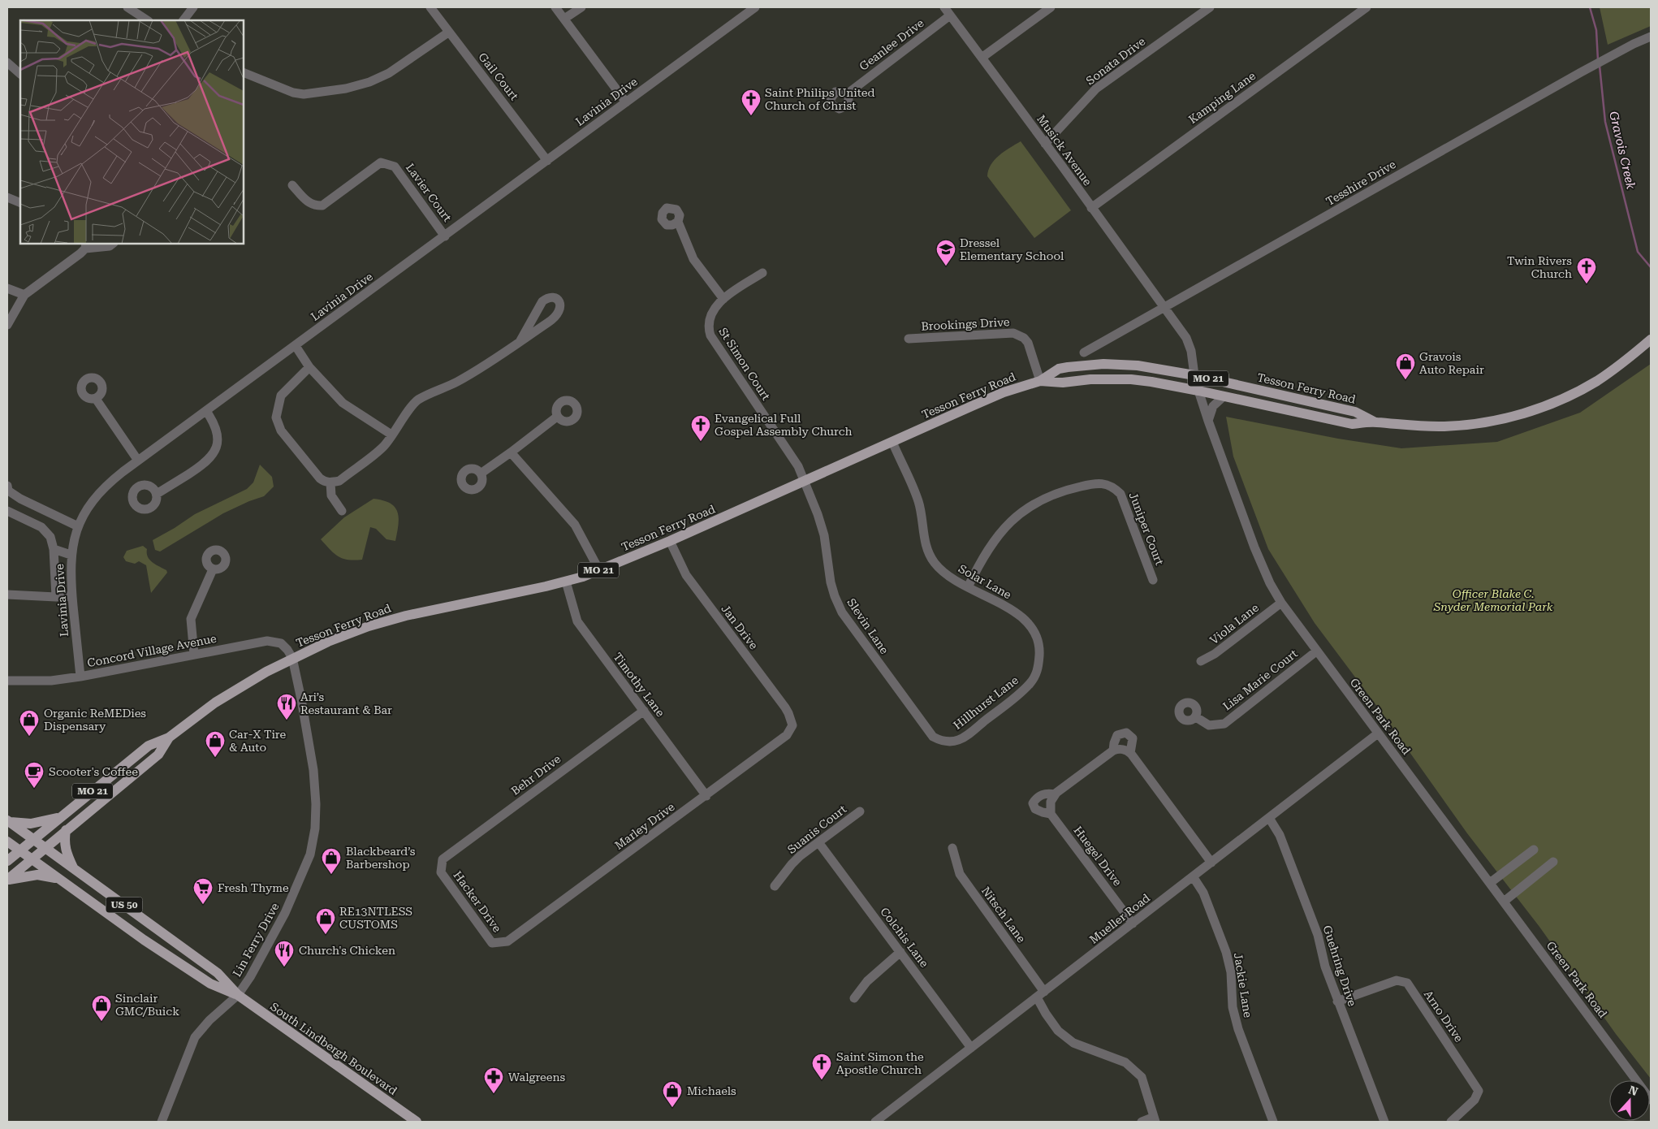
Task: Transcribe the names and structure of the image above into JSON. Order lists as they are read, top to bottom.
{
  "streets": {
    "main road": [
      "MO 21",
      "Tesson Ferry Road",
      "US 50",
      "South Lindbergh Boulevard"
    ],
    "street": [
      "Geanlee Drive",
      "Sonata Drive",
      "Gail Court",
      "Kamping Lane",
      "Lavinia Drive",
      "Musick Avenue",
      "Tesshire Drive",
      "Lavier Court",
      "Brookings Drive",
      "St Simon Court",
      "Juniper Court",
      "Solar Lane",
      "Viola Lane",
      "Slevin Lane",
      "Jan Drive",
      "Concord Village Avenue",
      "Lisa Marie Court",
      "Timothy Lane",
      "Hillhurst Lane",
      "Green Park Road",
      "Behr Drive",
      "Marley Drive",
      "Suanis Court",
      "Huegel Drive",
      "Hacker Drive",
      "Nitsch Lane",
      "Mueller Road",
      "Colchis Lane",
      "Lin Ferry Drive",
      "Guehring Drive",
      "Jackie Lane",
      "Arno Drive"
    ]
  },
  "crossings": [
    ["Geanlee Drive", "Musick Avenue"],
    ["Sonata Drive", "Musick Avenue"],
    ["Gail Court", "Lavinia Drive"],
    ["Kamping Lane", "Musick Avenue"],
    ["Lavinia Drive", "Lavier Court"],
    ["Lavinia Drive", "Concord Village Avenue"],
    ["Musick Avenue", "Tesshire Drive"],
    ["Musick Avenue", "Green Park Road"],
    ["Tesshire Drive", "Green Park Road"],
    ["Brookings Drive", "Tesson Ferry Road"],
    ["St Simon Court", "Tesson Ferry Road"],
    ["St Simon Court", "Slevin Lane"],
    ["Tesson Ferry Road", "Solar Lane"],
    ["Tesson Ferry Road", "Slevin Lane"],
    ["Tesson Ferry Road", "Jan Drive"],
    ["Tesson Ferry Road", "Concord Village Avenue"],
    ["Tesson Ferry Road", "Timothy Lane"],
    ["Tesson Ferry Road", "Green Park Road"],
    ["Tesson Ferry Road", "Lin Ferry Drive"],
    ["Tesson Ferry Road", "South Lindbergh Boulevard"],
    ["Juniper Court", "Solar Lane"],
    ["Solar Lane", "Hillhurst Lane"],
    ["Viola Lane", "Green Park Road"],
    ["Slevin Lane", "Hillhurst Lane"],
    ["Jan Drive", "Marley Drive"],
    ["Concord Village Avenue", "Lin Ferry Drive"],
    ["Lisa Marie Court", "Green Park Road"],
    ["Timothy Lane", "Behr Drive"],
    ["Timothy Lane", "Marley Drive"],
    ["Green Park Road", "Mueller Road"],
    ["Behr Drive", "Hacker Drive"],
    ["Marley Drive", "Hacker Drive"],
    ["Suanis Court", "Colchis Lane"],
    ["Huegel Drive", "Mueller Road"],
    ["Nitsch Lane", "Mueller Road"],
    ["Mueller Road", "Colchis Lane"],
    ["Mueller Road", "Guehring Drive"],
    ["Mueller Road", "Jackie Lane"],
    ["Lin Ferry Drive", "South Lindbergh Boulevard"],
    ["Guehring Drive", "Arno Drive"]
  ],
  "water": ["Gravois Creek"],
  "parks": ["Officer Blake C. Snyder Memorial Park"],
  "places": {
    "church": [
      "Saint Philips United Church of Christ",
      "Twin Rivers Church",
      "Evangelical Full Gospel Assembly Church",
      "Saint Simon the Apostle Church"
    ],
    "school or university": ["Dressel Elementary School"],
    "shop": [
      "Gravois Auto Repair",
      "Organic ReMEDies Dispensary",
      "Car-X Tire & Auto",
      "Blackbeard’s Barbershop",
      "RE13NTLESS CUSTOMS",
      "Sinclair GMC/Buick",
      "Michaels"
    ],
    "restaurant": ["Ari’s Restaurant & Bar", "Church's Chicken"],
    "cafe": ["Scooter's Coffee"],
    "supermarket": ["Fresh Thyme"],
    "pharmacy": ["Walgreens"]
  },
  "north": "top"
}
